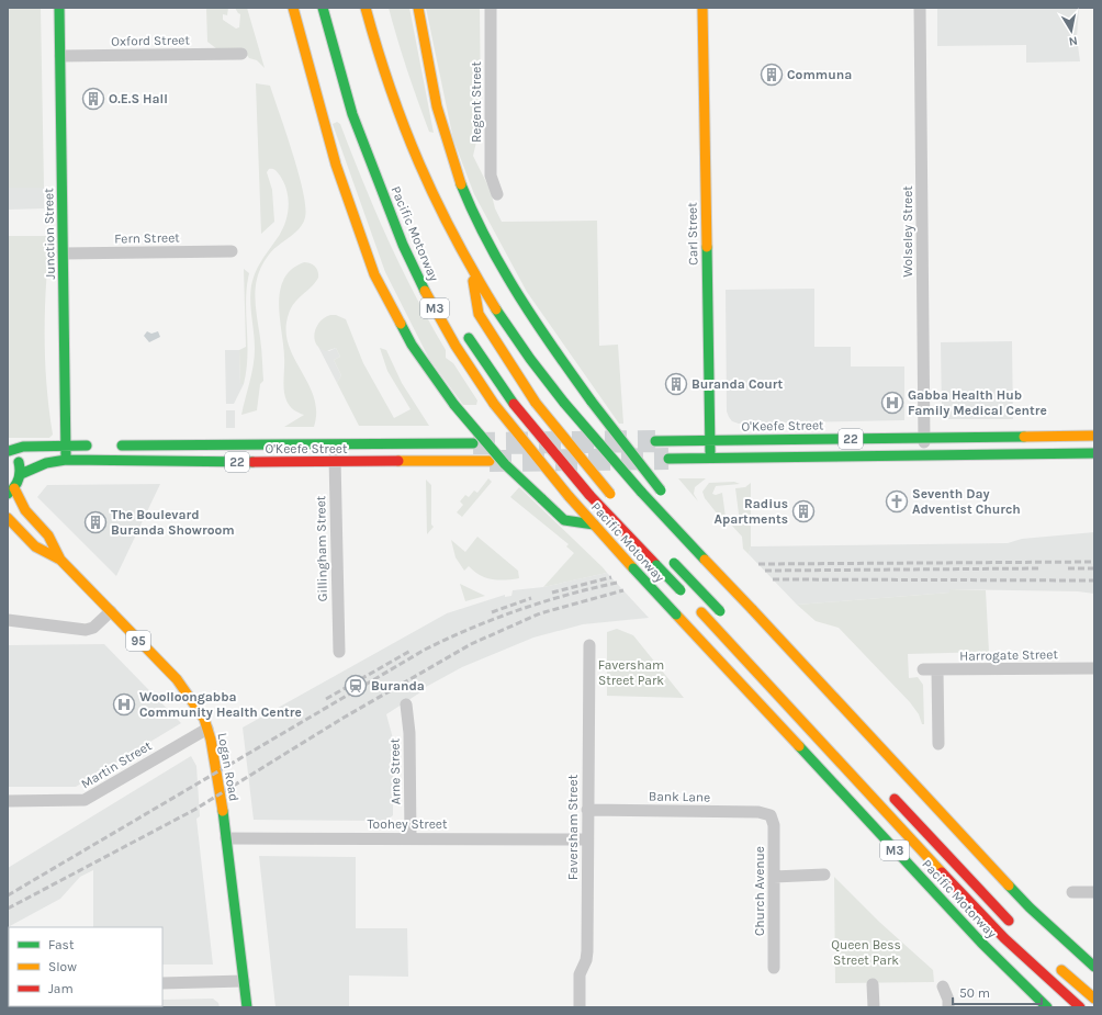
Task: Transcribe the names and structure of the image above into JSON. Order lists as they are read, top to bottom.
{
  "streets": {
    "main road": [
      "Junction Street",
      "Pacific Motorway",
      "Carl Street",
      "M3",
      "O'Keefe Street",
      "22",
      "95",
      "Logan Road"
    ],
    "street": [
      "Oxford Street",
      "Regent Street",
      "Wolseley Street",
      "Fern Street",
      "Gillingham Street",
      "Harrogate Street",
      "Martin Street",
      "Arne Street",
      "Bank Lane",
      "Toohey Street",
      "Faversham Street",
      "Church Avenue"
    ]
  },
  "crossings": [
    ["Oxford Street", "Junction Street"],
    ["Wolseley Street", "O'Keefe Street"],
    ["Wolseley Street", "22"],
    ["Junction Street", "Fern Street"],
    ["Junction Street", "O'Keefe Street"],
    ["Carl Street", "O'Keefe Street"],
    ["Carl Street", "22"],
    ["O'Keefe Street", "Gillingham Street"],
    ["Martin Street", "Logan Road"],
    ["Logan Road", "Toohey Street"],
    ["Arne Street", "Toohey Street"],
    ["Bank Lane", "Faversham Street"],
    ["Bank Lane", "Church Avenue"],
    ["Toohey Street", "Faversham Street"]
  ],
  "parks": ["Faversham Street Park", "Queen Bess Street Park"],
  "places": {
    "building": [
      "Communa",
      "O.E.S Hall",
      "Buranda Court",
      "Radius Apartments",
      "The Boulevard Buranda Showroom"
    ],
    "hospital": ["Gabba Health Hub Family Medical Centre", "Woolloongabba Community Health Centre"],
    "church": ["Seventh Day Adventist Church"],
    "station": ["Buranda"]
  },
  "legend": ["Fast", "Slow", "Jam"],
  "scale_bar": "50 m",
  "north": "bottom"
}
